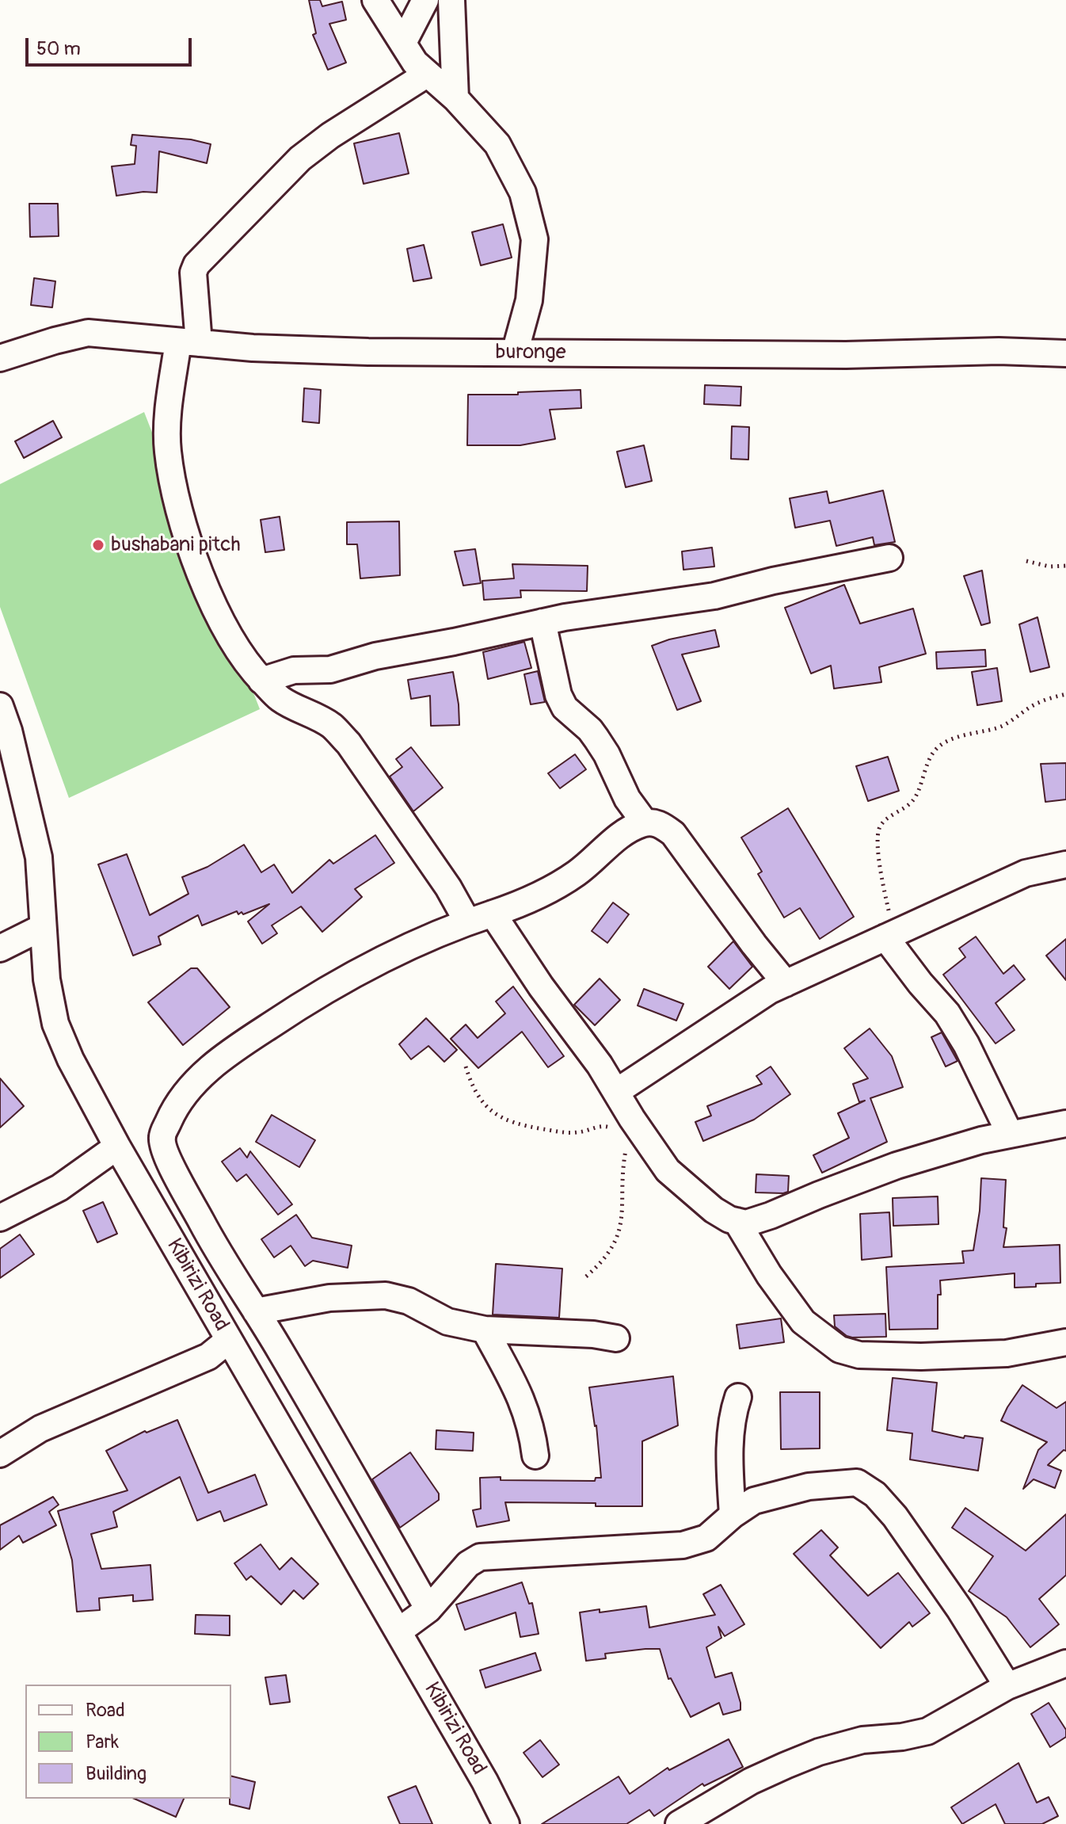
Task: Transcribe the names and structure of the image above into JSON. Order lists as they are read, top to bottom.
{
  "streets": {
    "street": ["buronge", "Kibirizi Road"]
  },
  "places": ["bushabani pitch"],
  "legend": ["Road", "Park", "Building"],
  "scale_bar": "50 m"
}
